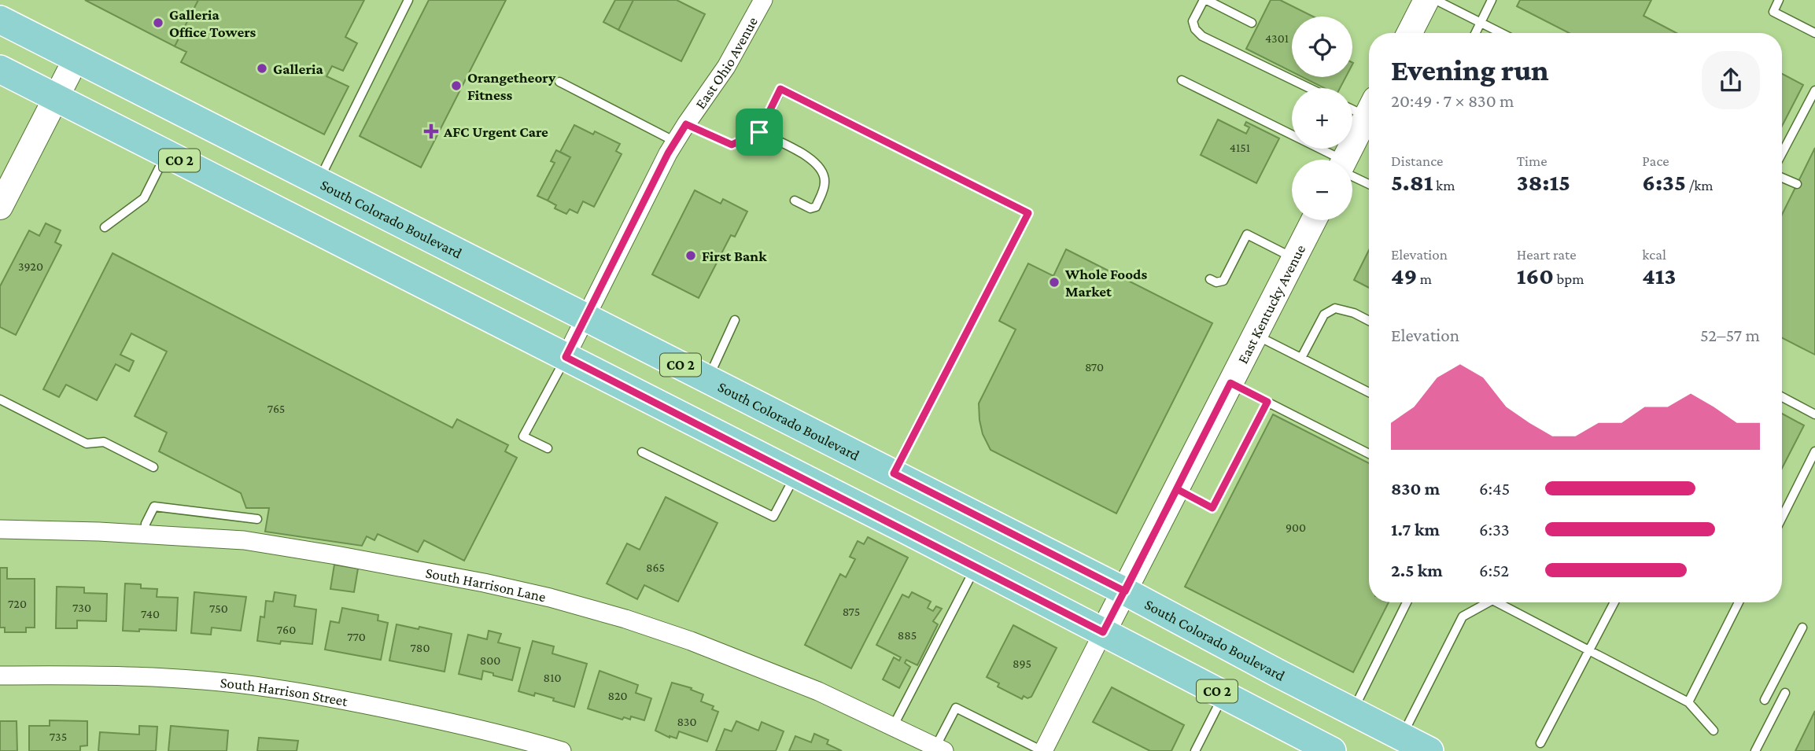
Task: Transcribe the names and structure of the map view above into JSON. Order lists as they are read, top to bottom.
{
  "streets": {
    "main road": ["CO 2", "South Colorado Boulevard"],
    "street": [
      "East Ohio Avenue",
      "East Kentucky Avenue",
      "South Harrison Lane",
      "South Harrison Street"
    ]
  },
  "crossings": [
    ["East Ohio Avenue", "CO 2"],
    ["East Ohio Avenue", "South Colorado Boulevard"],
    ["CO 2", "East Kentucky Avenue"],
    ["South Colorado Boulevard", "East Kentucky Avenue"]
  ],
  "places": {
    "other": [
      "Galleria Office Towers",
      "Galleria",
      "Orangetheory Fitness",
      "First Bank",
      "Whole Foods Market"
    ],
    "health": ["AFC Urgent Care"]
  },
  "house_numbers": [
    "4301",
    "4151",
    "3920",
    "870",
    "765",
    "900",
    "865",
    "720",
    "730",
    "750",
    "875",
    "740",
    "760",
    "885",
    "770",
    "780",
    "800",
    "895",
    "810",
    "820",
    "830",
    "735"
  ],
  "page": {
    "map_buttons": ["+", "−"],
    "heading": ["Evening run", "20:49 · 7 × 830 m"],
    "stats": [
      ["Distance", "5.81 km"],
      ["Time", "38:15"],
      ["Pace", "6:35 /km"],
      ["Elevation", "49 m"],
      ["Heart rate", "160 bpm"],
      ["kcal", "413"]
    ],
    "chart": ["Elevation", "52–57 m"],
    "list": [
      {
        "name": "830 m",
        "note": "6:45"
      },
      {
        "name": "1.7 km",
        "note": "6:33"
      },
      {
        "name": "2.5 km",
        "note": "6:52"
      }
    ]
  }
}
